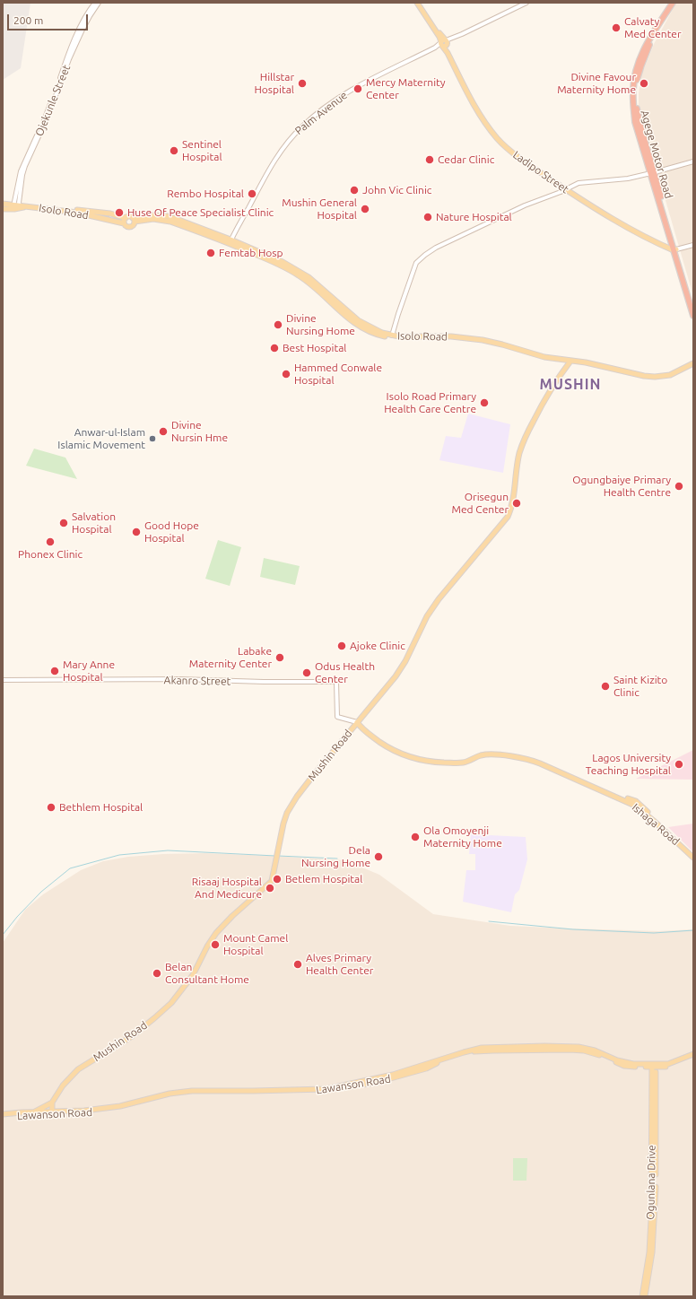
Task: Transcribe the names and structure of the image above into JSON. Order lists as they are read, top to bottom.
{
  "streets": {
    "highway": ["Agege Motor Road"],
    "main road": [
      "Ladipo Street",
      "Isolo Road",
      "Mushin Road",
      "Ishaga Road",
      "Lawanson Road",
      "Ogunlana Drive"
    ],
    "street": ["Ojekunle Street", "Palm Avenue", "Akanro Street"]
  },
  "crossings": [
    ["Palm Avenue", "Ladipo Street"],
    ["Palm Avenue", "Isolo Road"],
    ["Agege Motor Road", "Ladipo Street"],
    ["Isolo Road", "Mushin Road"],
    ["Akanro Street", "Mushin Road"],
    ["Akanro Street", "Ishaga Road"],
    ["Mushin Road", "Ishaga Road"],
    ["Lawanson Road", "Ogunlana Drive"]
  ],
  "districts": ["MUSHIN"],
  "places": [
    "Calvaty Med Center",
    "Hillstar Hospital",
    "Divine Favour Maternity Home",
    "Mercy Maternity Center",
    "Sentinel Hospital",
    "Cedar Clinic",
    "John Vic Clinic",
    "Rembo Hospital",
    "Mushin General Hospital",
    "Huse Of Peace Specialist Clinic",
    "Nature Hospital",
    "Femtab Hosp",
    "Divine Nursing Home",
    "Best Hospital",
    "Hammed Conwale Hospital",
    "Isolo Road Primary Health Care Centre",
    "Divine Nursin Hme",
    "Anwar-ul-Islam Islamic Movement",
    "Ogungbaiye Primary Health Centre",
    "Orisegun Med Center",
    "Salvation Hospital",
    "Good Hope Hospital",
    "Phonex Clinic",
    "Ajoke Clinic",
    "Labake Maternity Center",
    "Mary Anne Hospital",
    "Odus Health Center",
    "Saint Kizito Clinic",
    "Lagos University Teaching Hospital",
    "Bethlem Hospital",
    "Ola Omoyenji Maternity Home",
    "Dela Nursing Home",
    "Betlem Hospital",
    "Risaaj Hospital And Medicure",
    "Mount Camel Hospital",
    "Alves Primary Health Center",
    "Belan Consultant Home"
  ],
  "scale_bar": "200 m"
}
